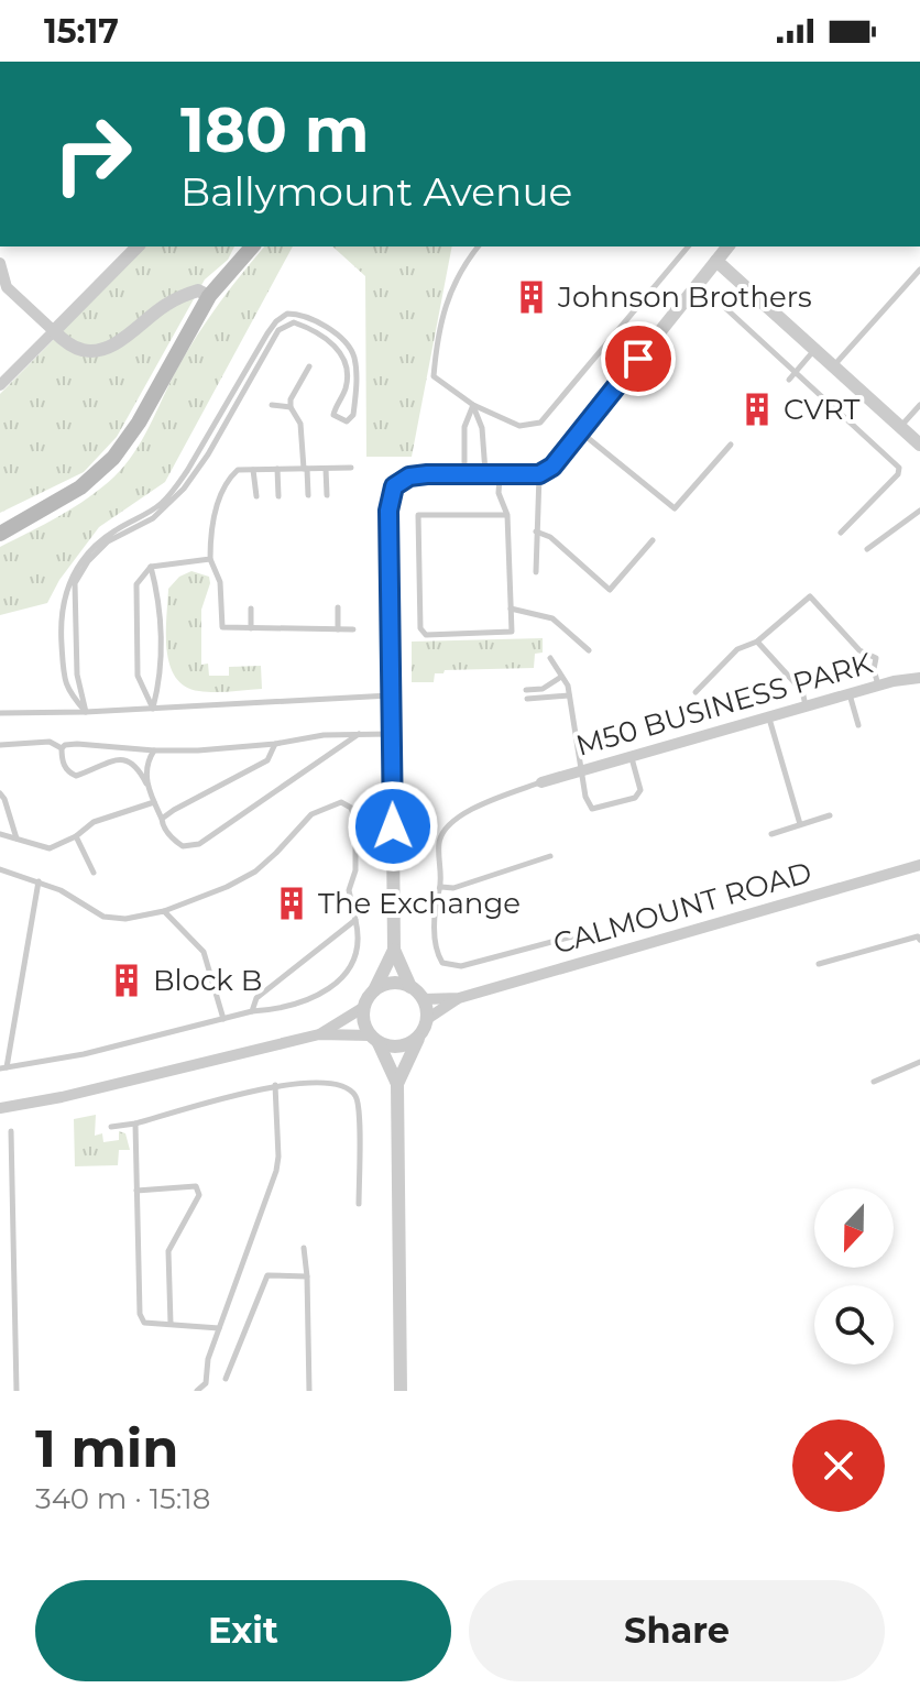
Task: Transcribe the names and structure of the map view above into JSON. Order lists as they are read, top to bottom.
{
  "streets": {
    "street": ["M50 BUSINESS PARK", "CALMOUNT ROAD"]
  },
  "places": {
    "building": [
      "Johnson Brothers",
      "CVRT",
      "The Exchange",
      "Block B"
    ]
  },
  "north": "bottom",
  "page": {
    "status": "15:17",
    "turn": ["180 m", "Ballymount Avenue"],
    "heading": ["1 min", "340 m · 15:18"],
    "buttons": ["Exit", "Share"]
  }
}
